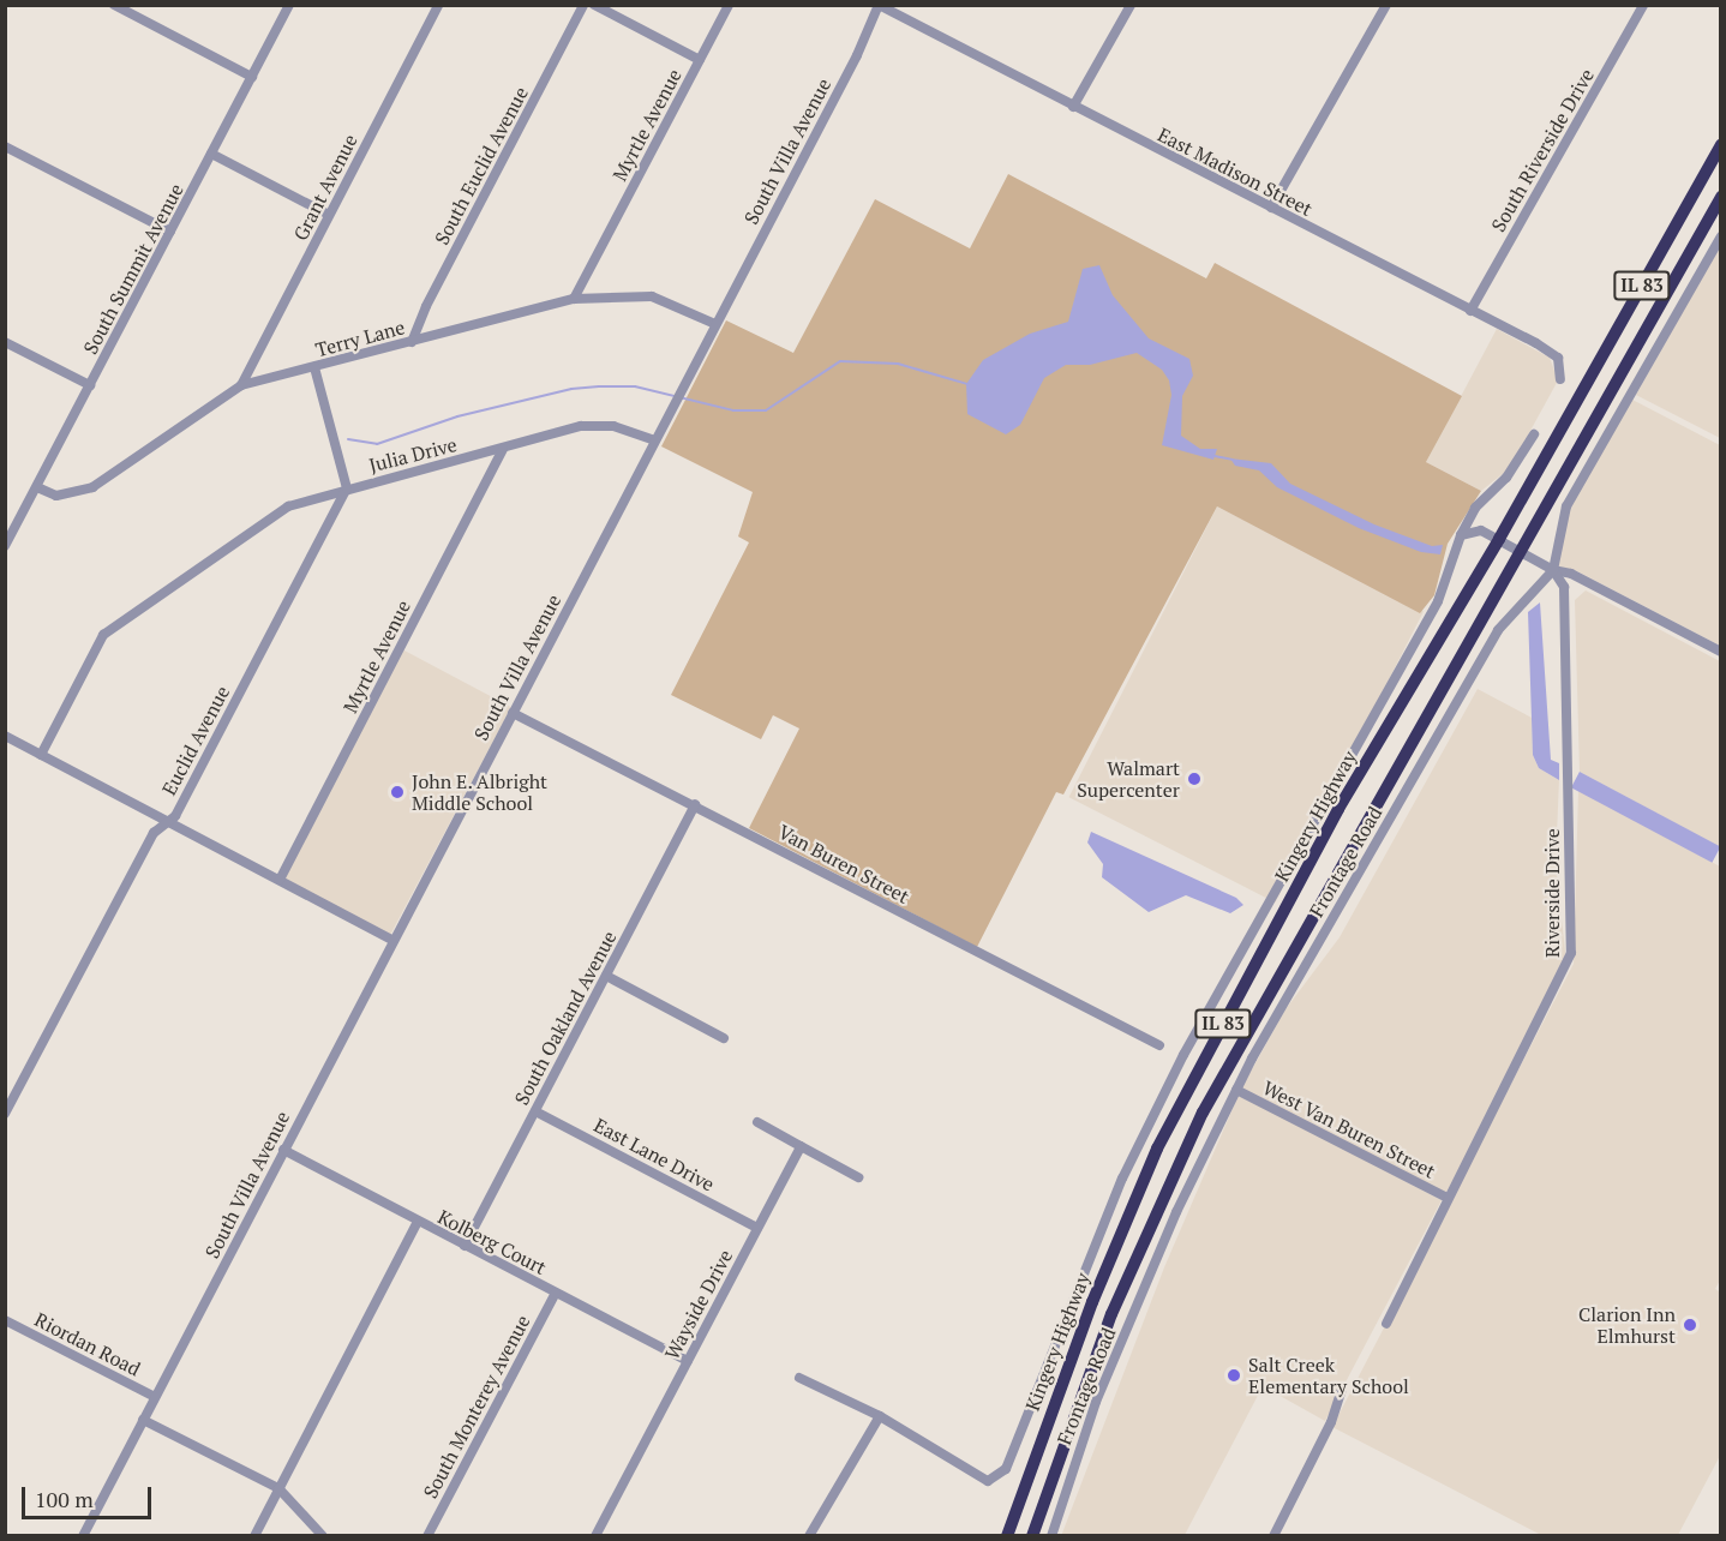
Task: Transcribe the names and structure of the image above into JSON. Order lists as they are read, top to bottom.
{
  "streets": {
    "highway": ["IL 83", "Kingery Highway"],
    "street": [
      "Myrtle Avenue",
      "South Riverside Drive",
      "South Villa Avenue",
      "South Euclid Avenue",
      "East Madison Street",
      "Grant Avenue",
      "South Summit Avenue",
      "Terry Lane",
      "Julia Drive",
      "Euclid Avenue",
      "Frontage Road",
      "Van Buren Street",
      "Riverside Drive",
      "South Oakland Avenue",
      "West Van Buren Street",
      "East Lane Drive",
      "Kolberg Court",
      "Wayside Drive",
      "Riordan Road",
      "South Monterey Avenue"
    ]
  },
  "crossings": [
    ["Myrtle Avenue", "Terry Lane"],
    ["Myrtle Avenue", "Julia Drive"],
    ["South Riverside Drive", "East Madison Street"],
    ["South Villa Avenue", "East Madison Street"],
    ["South Villa Avenue", "Terry Lane"],
    ["South Villa Avenue", "Julia Drive"],
    ["South Villa Avenue", "Van Buren Street"],
    ["South Villa Avenue", "Kolberg Court"],
    ["South Villa Avenue", "Riordan Road"],
    ["South Euclid Avenue", "Terry Lane"],
    ["Grant Avenue", "Terry Lane"],
    ["South Summit Avenue", "Terry Lane"],
    ["Julia Drive", "Euclid Avenue"],
    ["Frontage Road", "Riverside Drive"],
    ["Frontage Road", "West Van Buren Street"],
    ["Van Buren Street", "South Oakland Avenue"],
    ["Riverside Drive", "West Van Buren Street"],
    ["South Oakland Avenue", "East Lane Drive"],
    ["South Oakland Avenue", "Kolberg Court"],
    ["East Lane Drive", "Wayside Drive"],
    ["Kolberg Court", "Wayside Drive"],
    ["Kolberg Court", "South Monterey Avenue"]
  ],
  "places": [
    "Walmart Supercenter",
    "John E. Albright Middle School",
    "Clarion Inn Elmhurst",
    "Salt Creek Elementary School"
  ],
  "scale_bar": "100 m"
}
